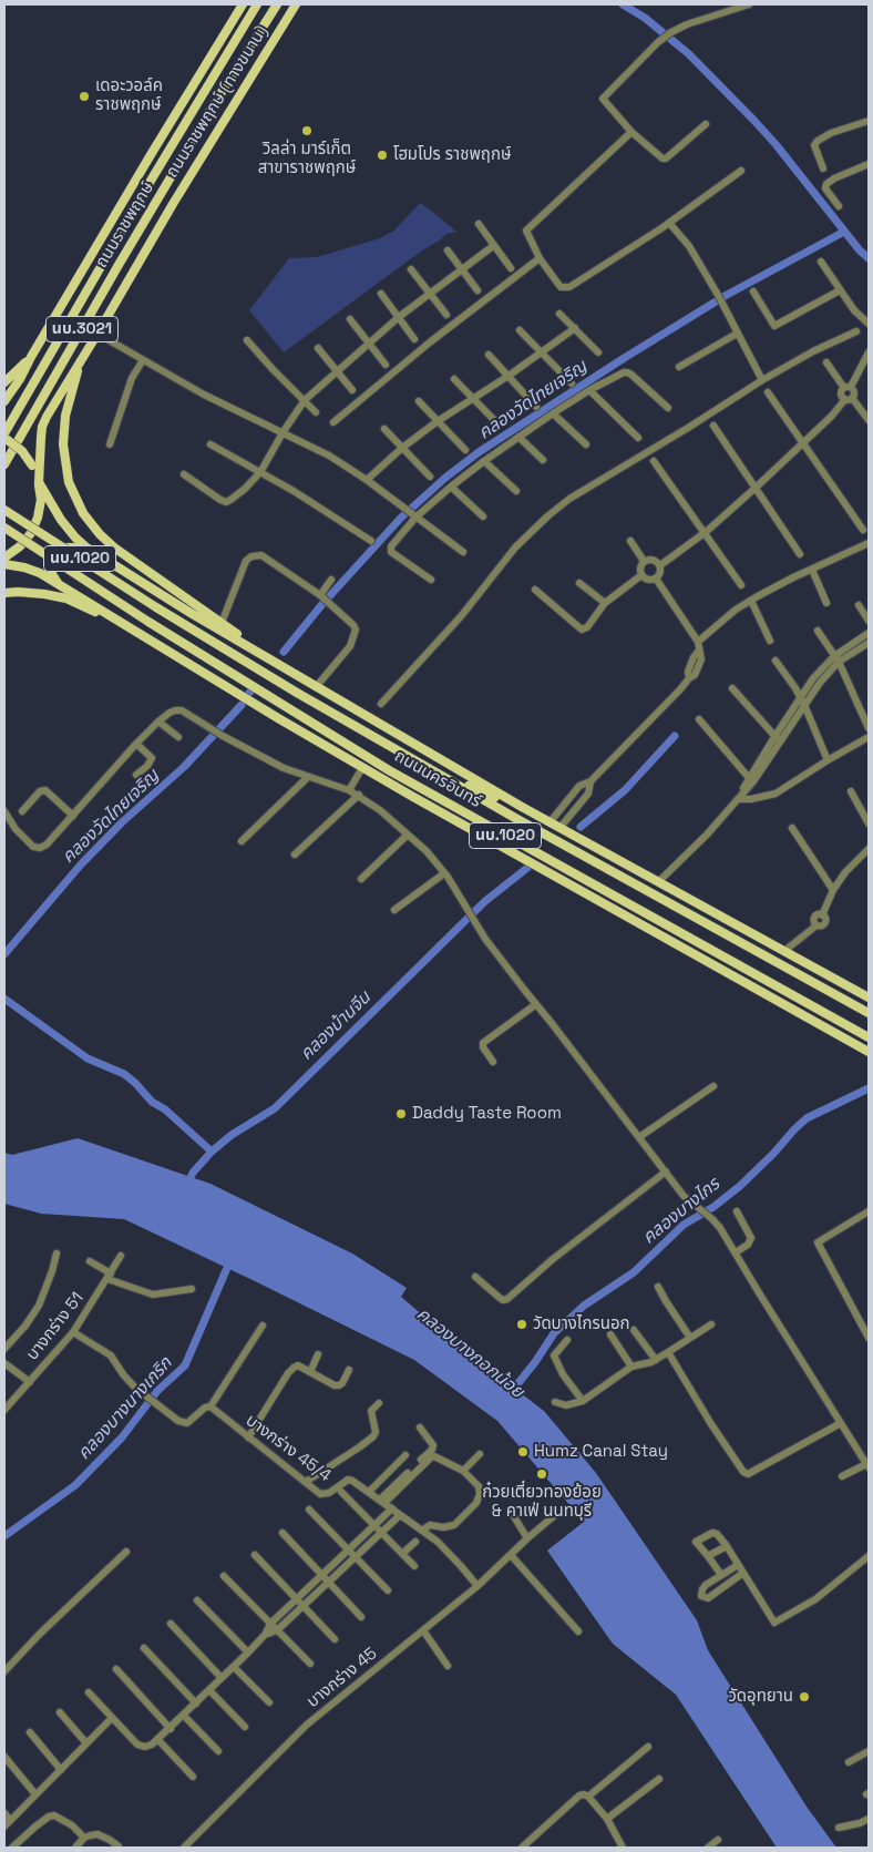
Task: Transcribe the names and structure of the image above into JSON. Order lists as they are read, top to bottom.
{
  "streets": {
    "main road": [
      "ถนนราชพฤกษ์ (ทางขนาน)",
      "ถนนราชพฤกษ์",
      "นบ.3021",
      "นบ.1020",
      "ถนนนครอินทร์"
    ],
    "street": ["บางกร่าง 51", "บางกร่าง 45/4", "บางกร่าง 45"]
  },
  "crossings": [
    ["ถนนราชพฤกษ์ (ทางขนาน)", "ถนนนครอินทร์"],
    ["บางกร่าง 45/4", "บางกร่าง 45"]
  ],
  "water": [
    "คลองวัดไทยเจริญ",
    "คลองบ้านจีน",
    "คลองบางไกร",
    "คลองบางกอกน้อย",
    "คลองบางนางเกริก"
  ],
  "places": [
    "เดอะวอล์ค ราชพฤกษ์",
    "วิลล่า มาร์เก็ต สาขาราชพฤกษ์",
    "โฮมโปร ราชพฤกษ์",
    "Daddy Taste Room",
    "วัดบางไกรนอก",
    "Humz Canal Stay",
    "ก๋วยเตี๋ยวทองย้อย & คาเฟ่ นนทบุรี",
    "วัดอุทยาน"
  ]
}
